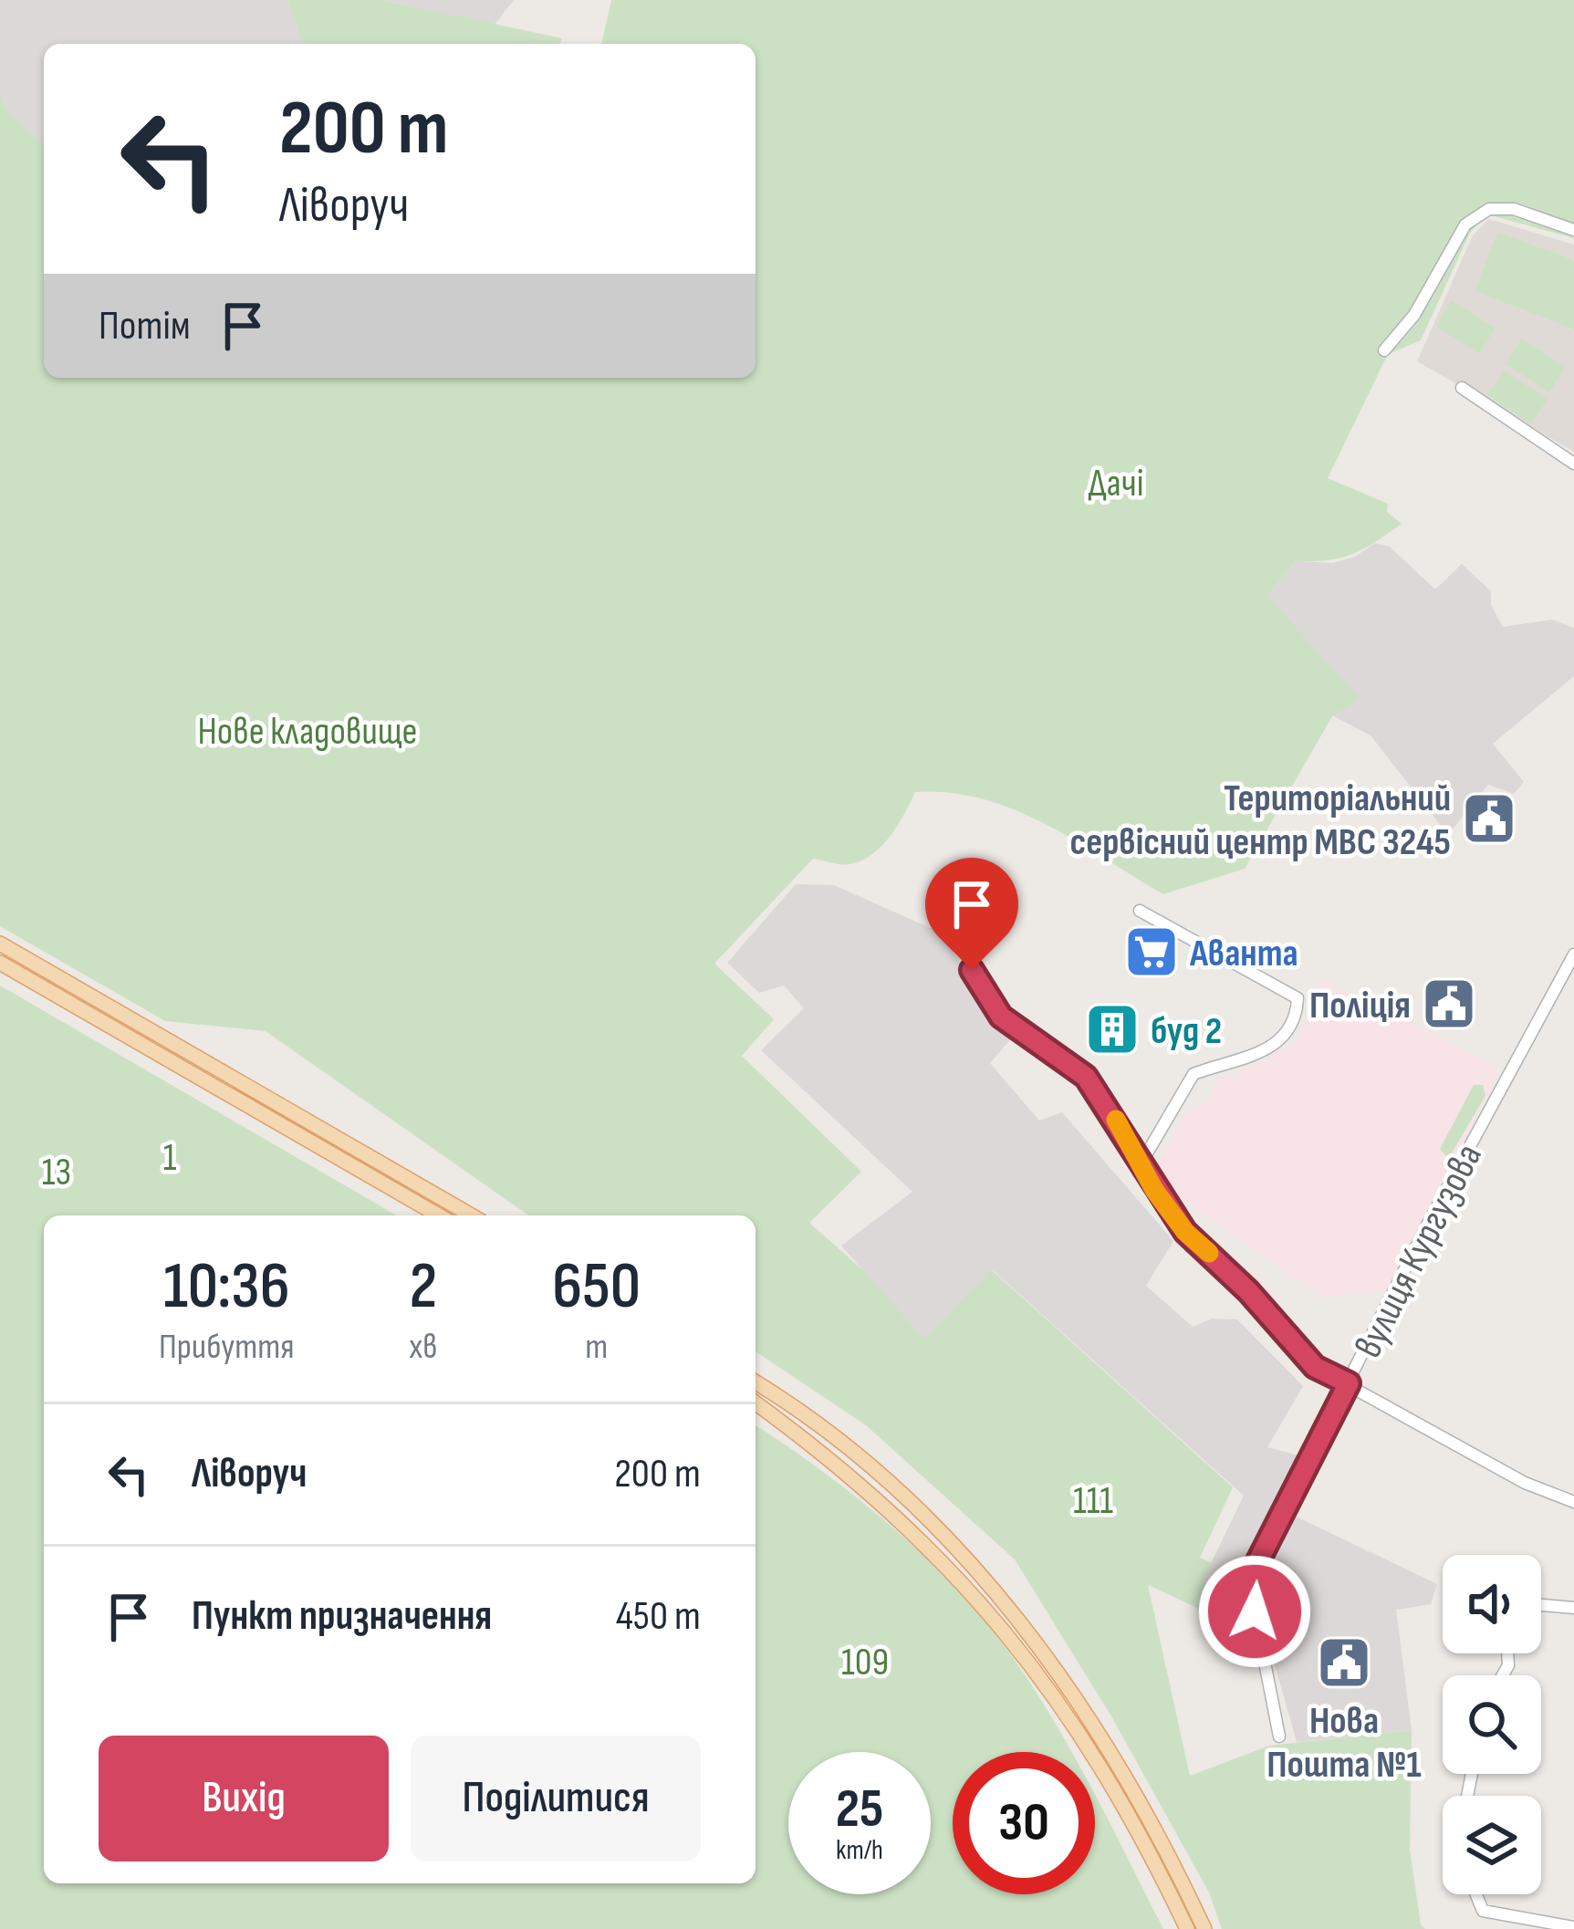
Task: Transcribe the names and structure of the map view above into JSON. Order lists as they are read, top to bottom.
{
  "streets": {
    "street": ["вулиця Кургузова"]
  },
  "parks": [
    "Дачі",
    "Нове кладовище",
    "1",
    "13",
    "111",
    "109"
  ],
  "places": {
    "public building": ["Територіальний сервісний центр МВС 3245", "Поліція", "Нова Пошта №1"],
    "supermarket": ["Аванта"],
    "building": ["буд 2"]
  },
  "page": {
    "turn": ["200 m", "Ліворуч"],
    "then": "Потім",
    "eta": [
      "10:36",
      "Прибуття",
      "2",
      "хв",
      "650",
      "m"
    ],
    "list": [
      {
        "name": "Ліворуч",
        "value": "200 m"
      },
      {
        "name": "Пункт призначення",
        "value": "450 m"
      }
    ],
    "buttons": ["Вихід", "Поділитися"],
    "speed": "25 km/h",
    "limit": "30"
  }
}
